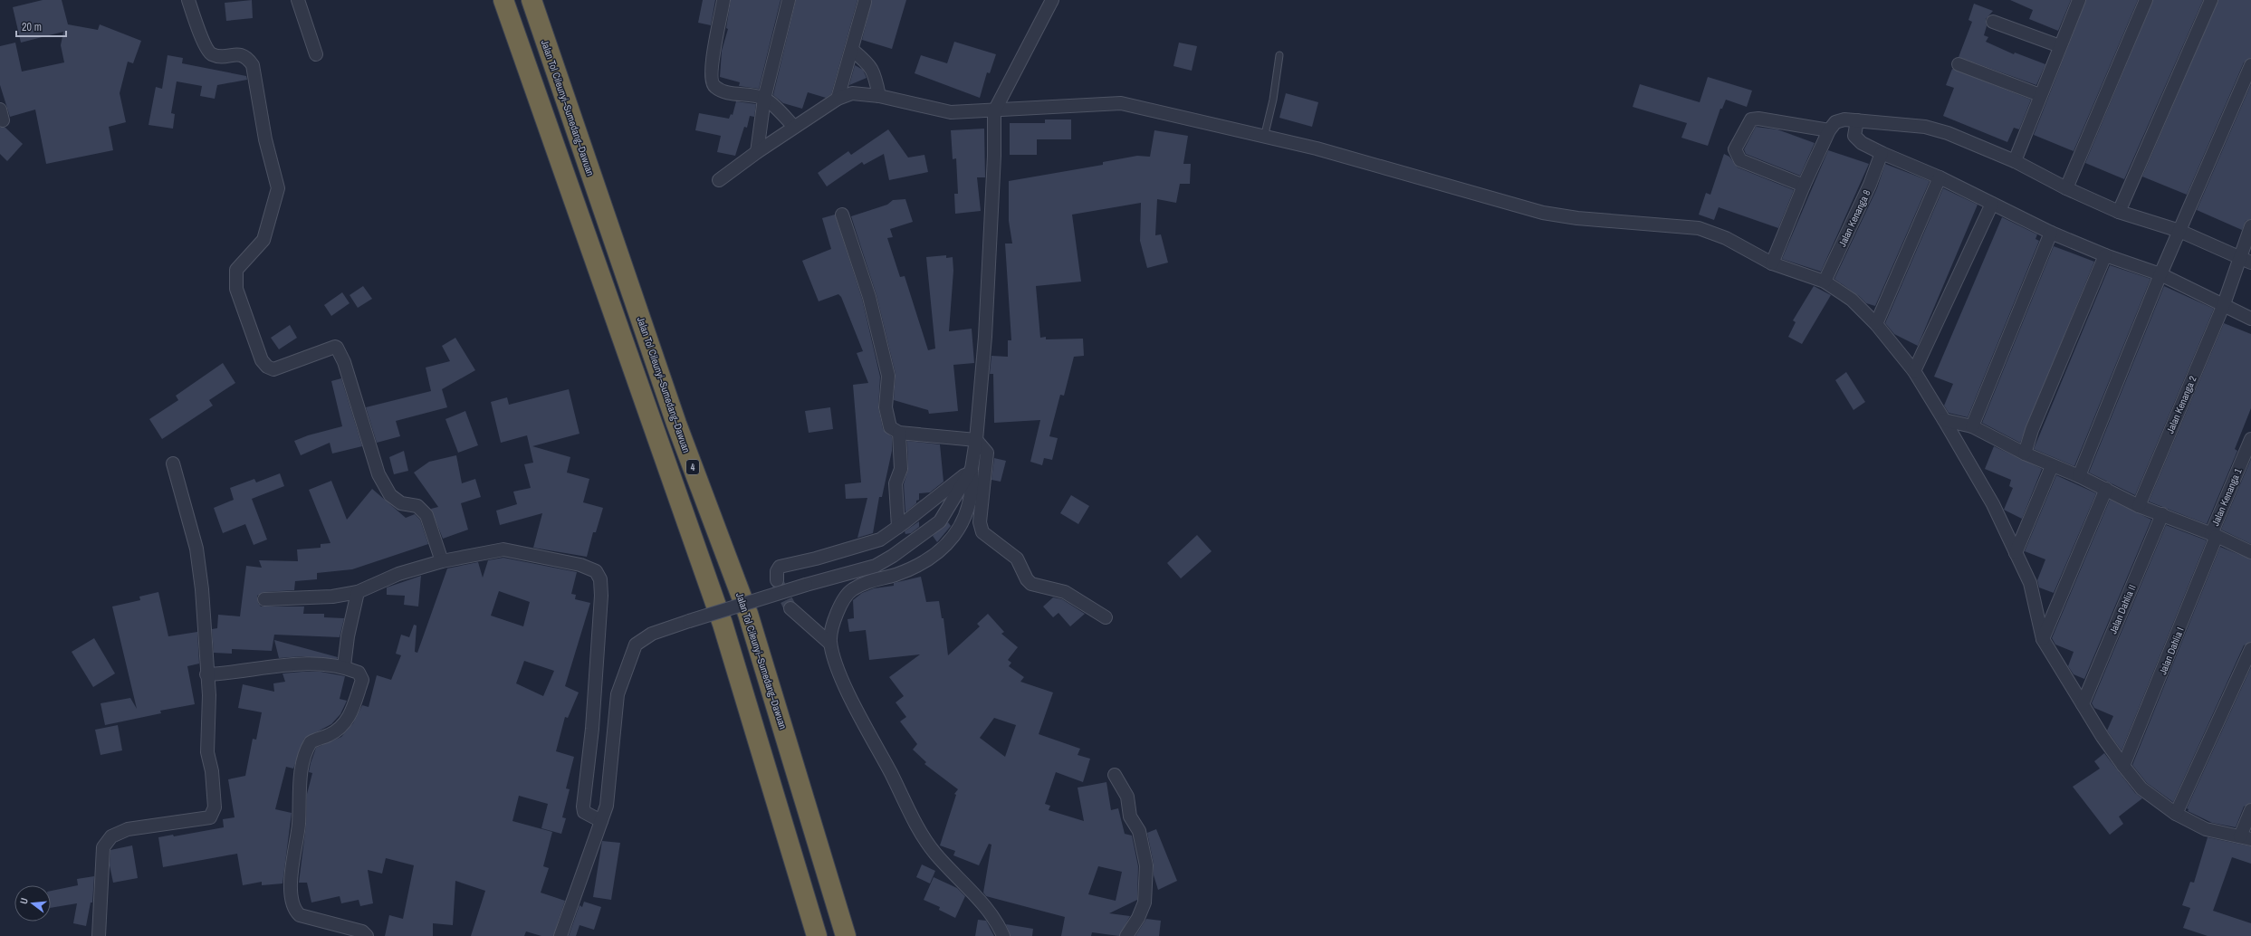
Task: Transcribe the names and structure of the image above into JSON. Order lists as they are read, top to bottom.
{
  "streets": {
    "highway": ["Jalan Tol Cileunyi–Sumedang–Dawuan", "4"],
    "street": [
      "Jalan Kenanga 8",
      "Jalan Kenanga 2",
      "Jalan Kenanga 1",
      "Jalan Dahlia II",
      "Jalan Dahlia I"
    ]
  },
  "crossings": [
    ["Jalan Kenanga 1", "Jalan Dahlia I"]
  ],
  "scale_bar": "20 m",
  "north": "left"
}
